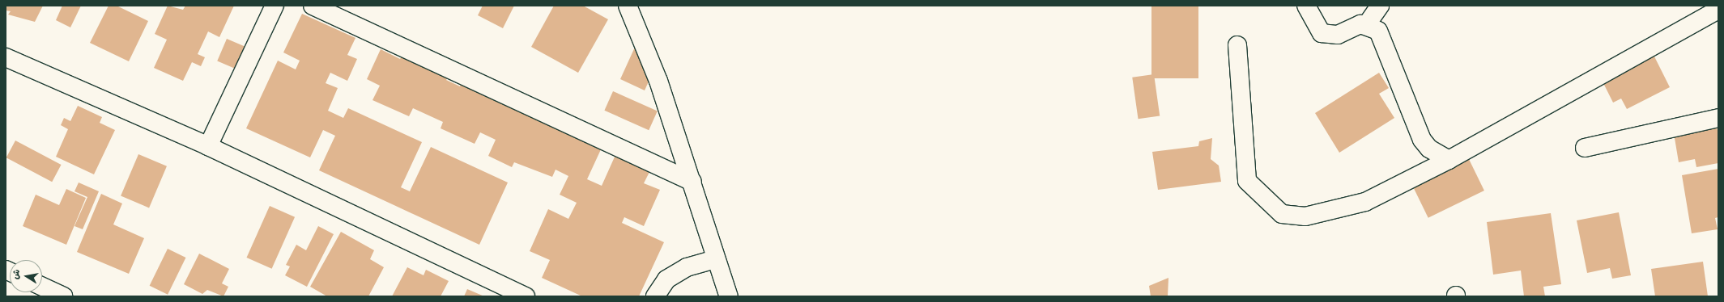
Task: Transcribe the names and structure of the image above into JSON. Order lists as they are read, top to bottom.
{
  "north": "left"
}
